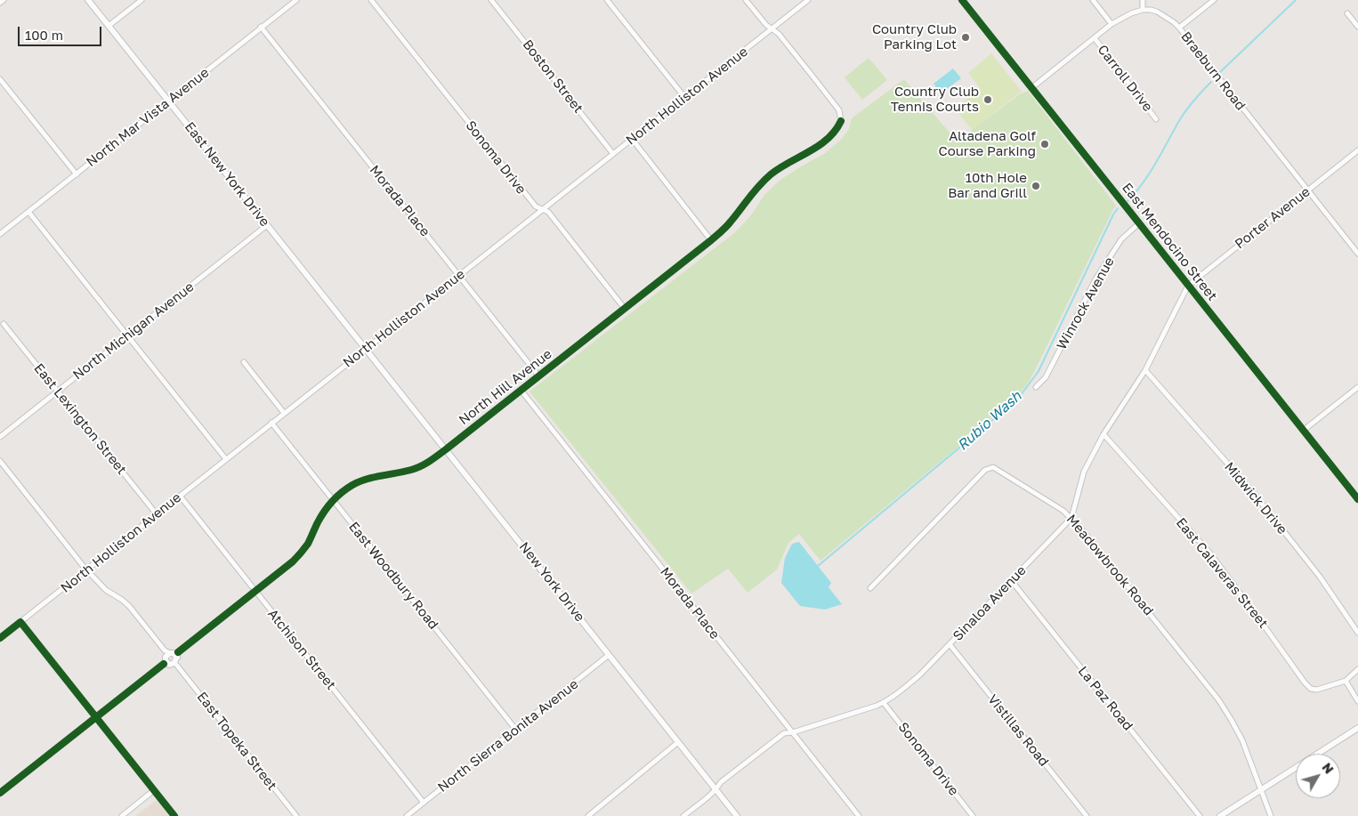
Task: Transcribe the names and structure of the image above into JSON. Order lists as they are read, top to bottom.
{
  "streets": {
    "street": [
      "Braeburn Road",
      "Boston Street",
      "Carroll Drive",
      "North Holliston Avenue",
      "North Mar Vista Avenue",
      "Sonoma Drive",
      "East New York Drive",
      "Morada Place",
      "Porter Avenue",
      "East Mendocino Street",
      "Winrock Avenue",
      "North Michigan Avenue",
      "North Hill Avenue",
      "East Lexington Street",
      "Midwick Drive",
      "Meadowbrook Road",
      "East Calaveras Street",
      "East Woodbury Road",
      "New York Drive",
      "Sinaloa Avenue",
      "Atchison Street",
      "La Paz Road",
      "Vistillas Road",
      "North Sierra Bonita Avenue",
      "East Topeka Street"
    ]
  },
  "crossings": [
    ["Braeburn Road", "Porter Avenue"],
    ["Boston Street", "North Holliston Avenue"],
    ["North Holliston Avenue", "Sonoma Drive"],
    ["North Holliston Avenue", "East New York Drive"],
    ["North Holliston Avenue", "Morada Place"],
    ["North Holliston Avenue", "East Lexington Street"],
    ["North Holliston Avenue", "East Woodbury Road"],
    ["North Holliston Avenue", "New York Drive"],
    ["North Holliston Avenue", "Atchison Street"],
    ["North Holliston Avenue", "East Topeka Street"],
    ["North Mar Vista Avenue", "East New York Drive"],
    ["North Mar Vista Avenue", "Morada Place"],
    ["Sonoma Drive", "North Hill Avenue"],
    ["Sonoma Drive", "Sinaloa Avenue"],
    ["East New York Drive", "North Michigan Avenue"],
    ["East New York Drive", "New York Drive"],
    ["Morada Place", "North Hill Avenue"],
    ["Morada Place", "Sinaloa Avenue"],
    ["Porter Avenue", "East Mendocino Street"],
    ["Porter Avenue", "Sinaloa Avenue"],
    ["East Mendocino Street", "Winrock Avenue"],
    ["East Mendocino Street", "Sinaloa Avenue"],
    ["North Michigan Avenue", "East Lexington Street"],
    ["North Hill Avenue", "East Woodbury Road"],
    ["North Hill Avenue", "New York Drive"],
    ["North Hill Avenue", "Atchison Street"],
    ["North Hill Avenue", "East Topeka Street"],
    ["Midwick Drive", "Sinaloa Avenue"],
    ["Meadowbrook Road", "Sinaloa Avenue"],
    ["East Calaveras Street", "Sinaloa Avenue"],
    ["East Woodbury Road", "North Sierra Bonita Avenue"],
    ["New York Drive", "Sinaloa Avenue"],
    ["New York Drive", "North Sierra Bonita Avenue"],
    ["Sinaloa Avenue", "La Paz Road"],
    ["Sinaloa Avenue", "Vistillas Road"],
    ["Atchison Street", "North Sierra Bonita Avenue"]
  ],
  "water": ["Rubio Wash"],
  "places": [
    "Country Club Parking Lot",
    "Country Club Tennis Courts",
    "Altadena Golf Course Parking",
    "10th Hole Bar and Grill"
  ],
  "scale_bar": "100 m",
  "north": "top right"
}
